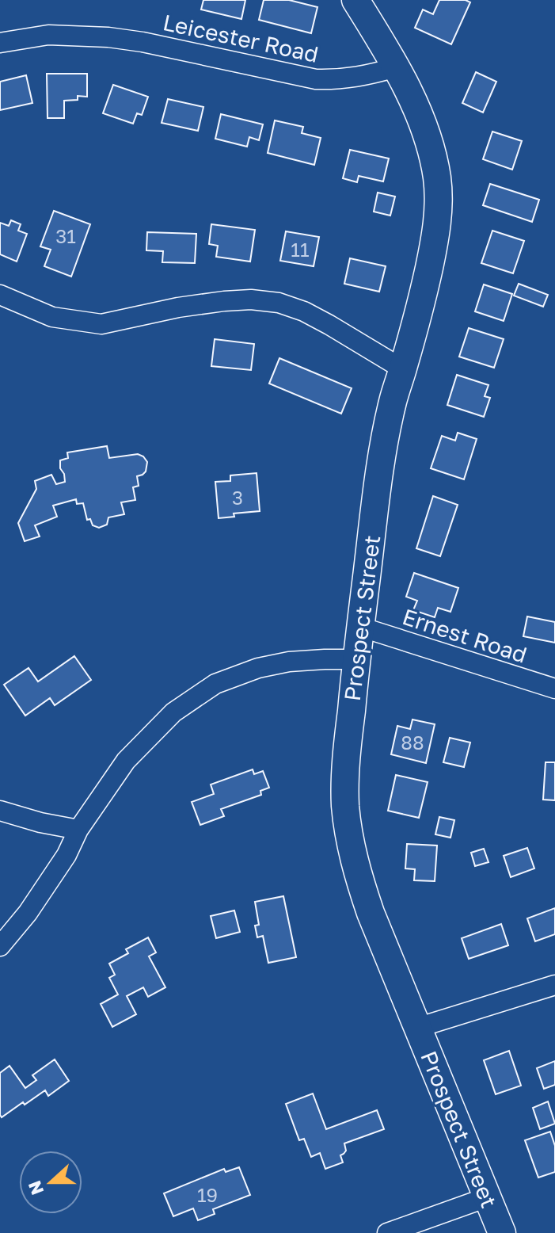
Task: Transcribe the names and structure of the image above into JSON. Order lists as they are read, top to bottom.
{
  "streets": {
    "street": ["Leicester Road", "Prospect Street", "Ernest Road"]
  },
  "crossings": [
    ["Leicester Road", "Prospect Street"],
    ["Prospect Street", "Ernest Road"]
  ],
  "house_numbers": [
    "31",
    "11",
    "3",
    "88",
    "19"
  ],
  "north": "left"
}
